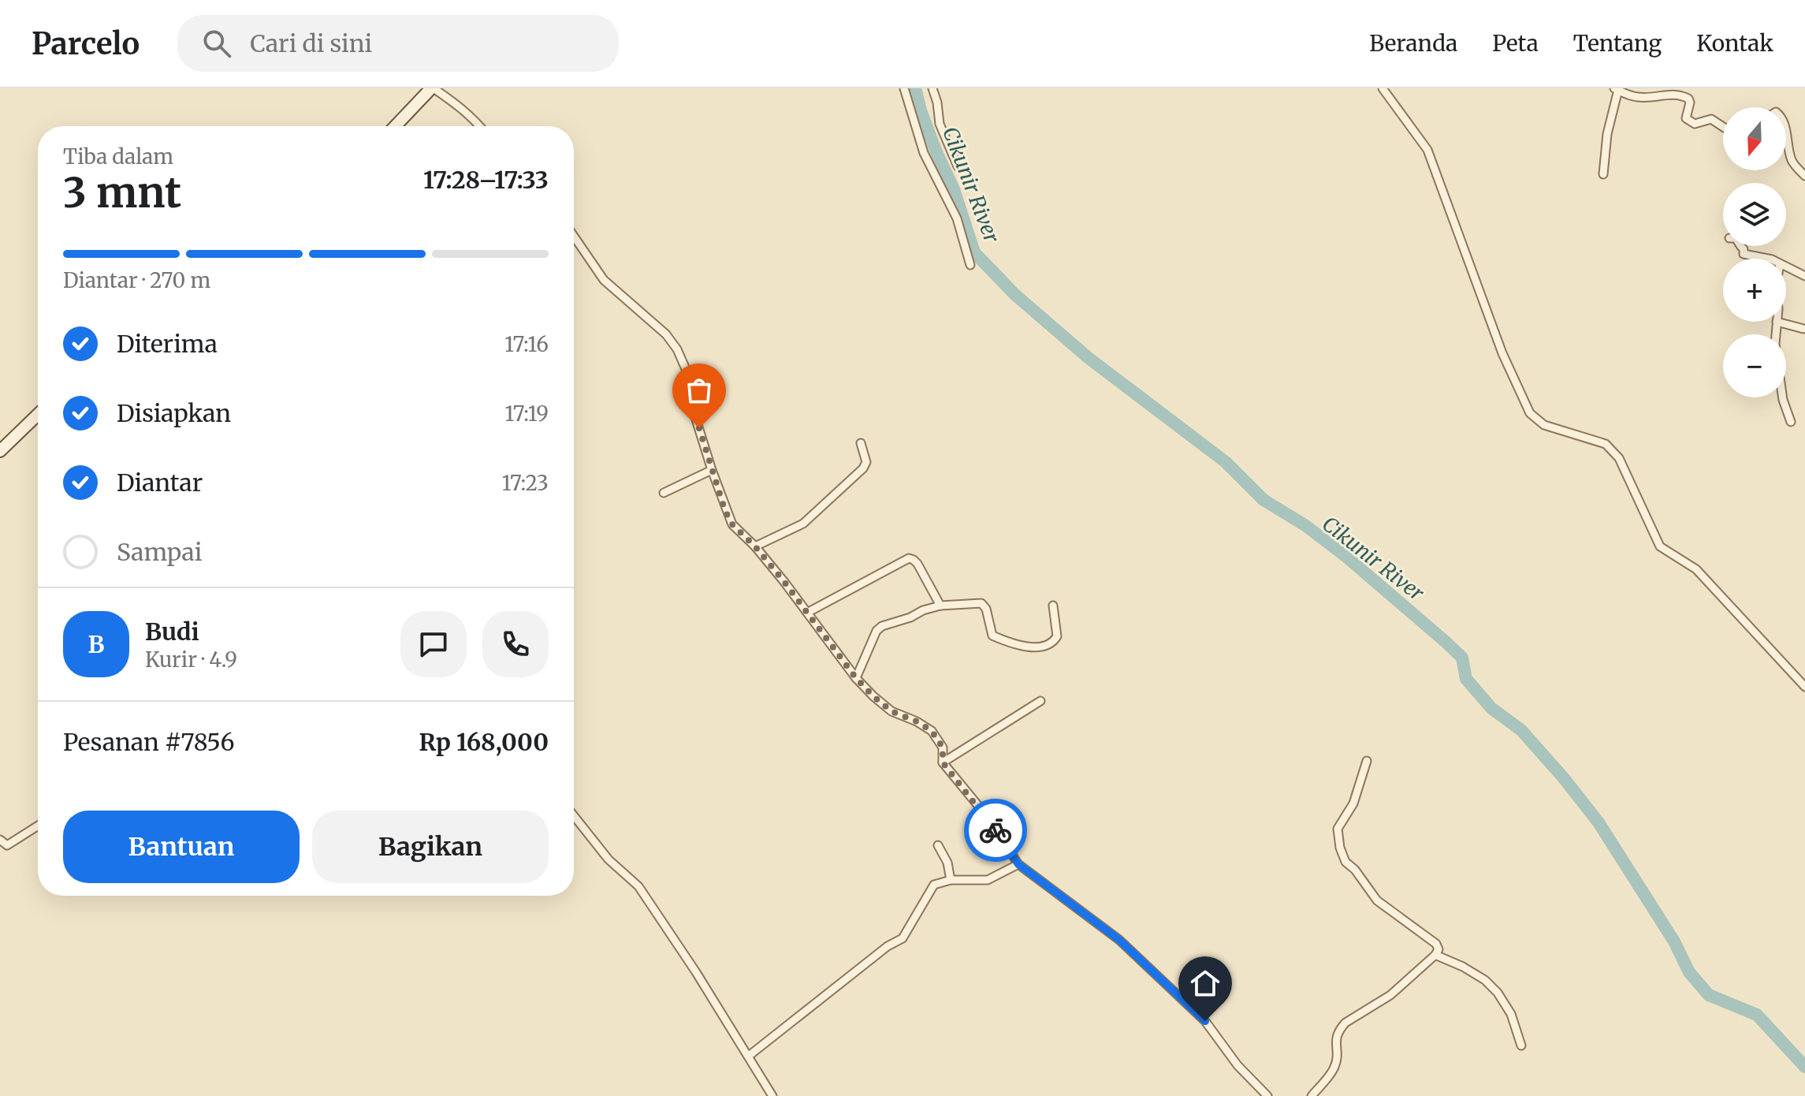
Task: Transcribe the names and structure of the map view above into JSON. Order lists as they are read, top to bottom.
{
  "water": ["Cikunir River"],
  "north": "bottom",
  "page": {
    "header": "Parcelo",
    "search": "Cari di sini",
    "nav": [
      "Beranda",
      "Peta",
      "Tentang",
      "Kontak"
    ],
    "map_buttons": ["+", "−"],
    "heading": ["3 mnt", "Tiba dalam", "17:28–17:33"],
    "panel": [
      "Budi",
      "Kurir · 4.9",
      "Pesanan #7856",
      "Rp 168,000"
    ],
    "bar": "Diantar · 270 m",
    "list": [
      ["Diterima", "17:16"],
      ["Disiapkan", "17:19"],
      ["Diantar", "17:23"],
      "Sampai"
    ],
    "round": "B",
    "buttons": ["Bantuan", "Bagikan"]
  }
}
